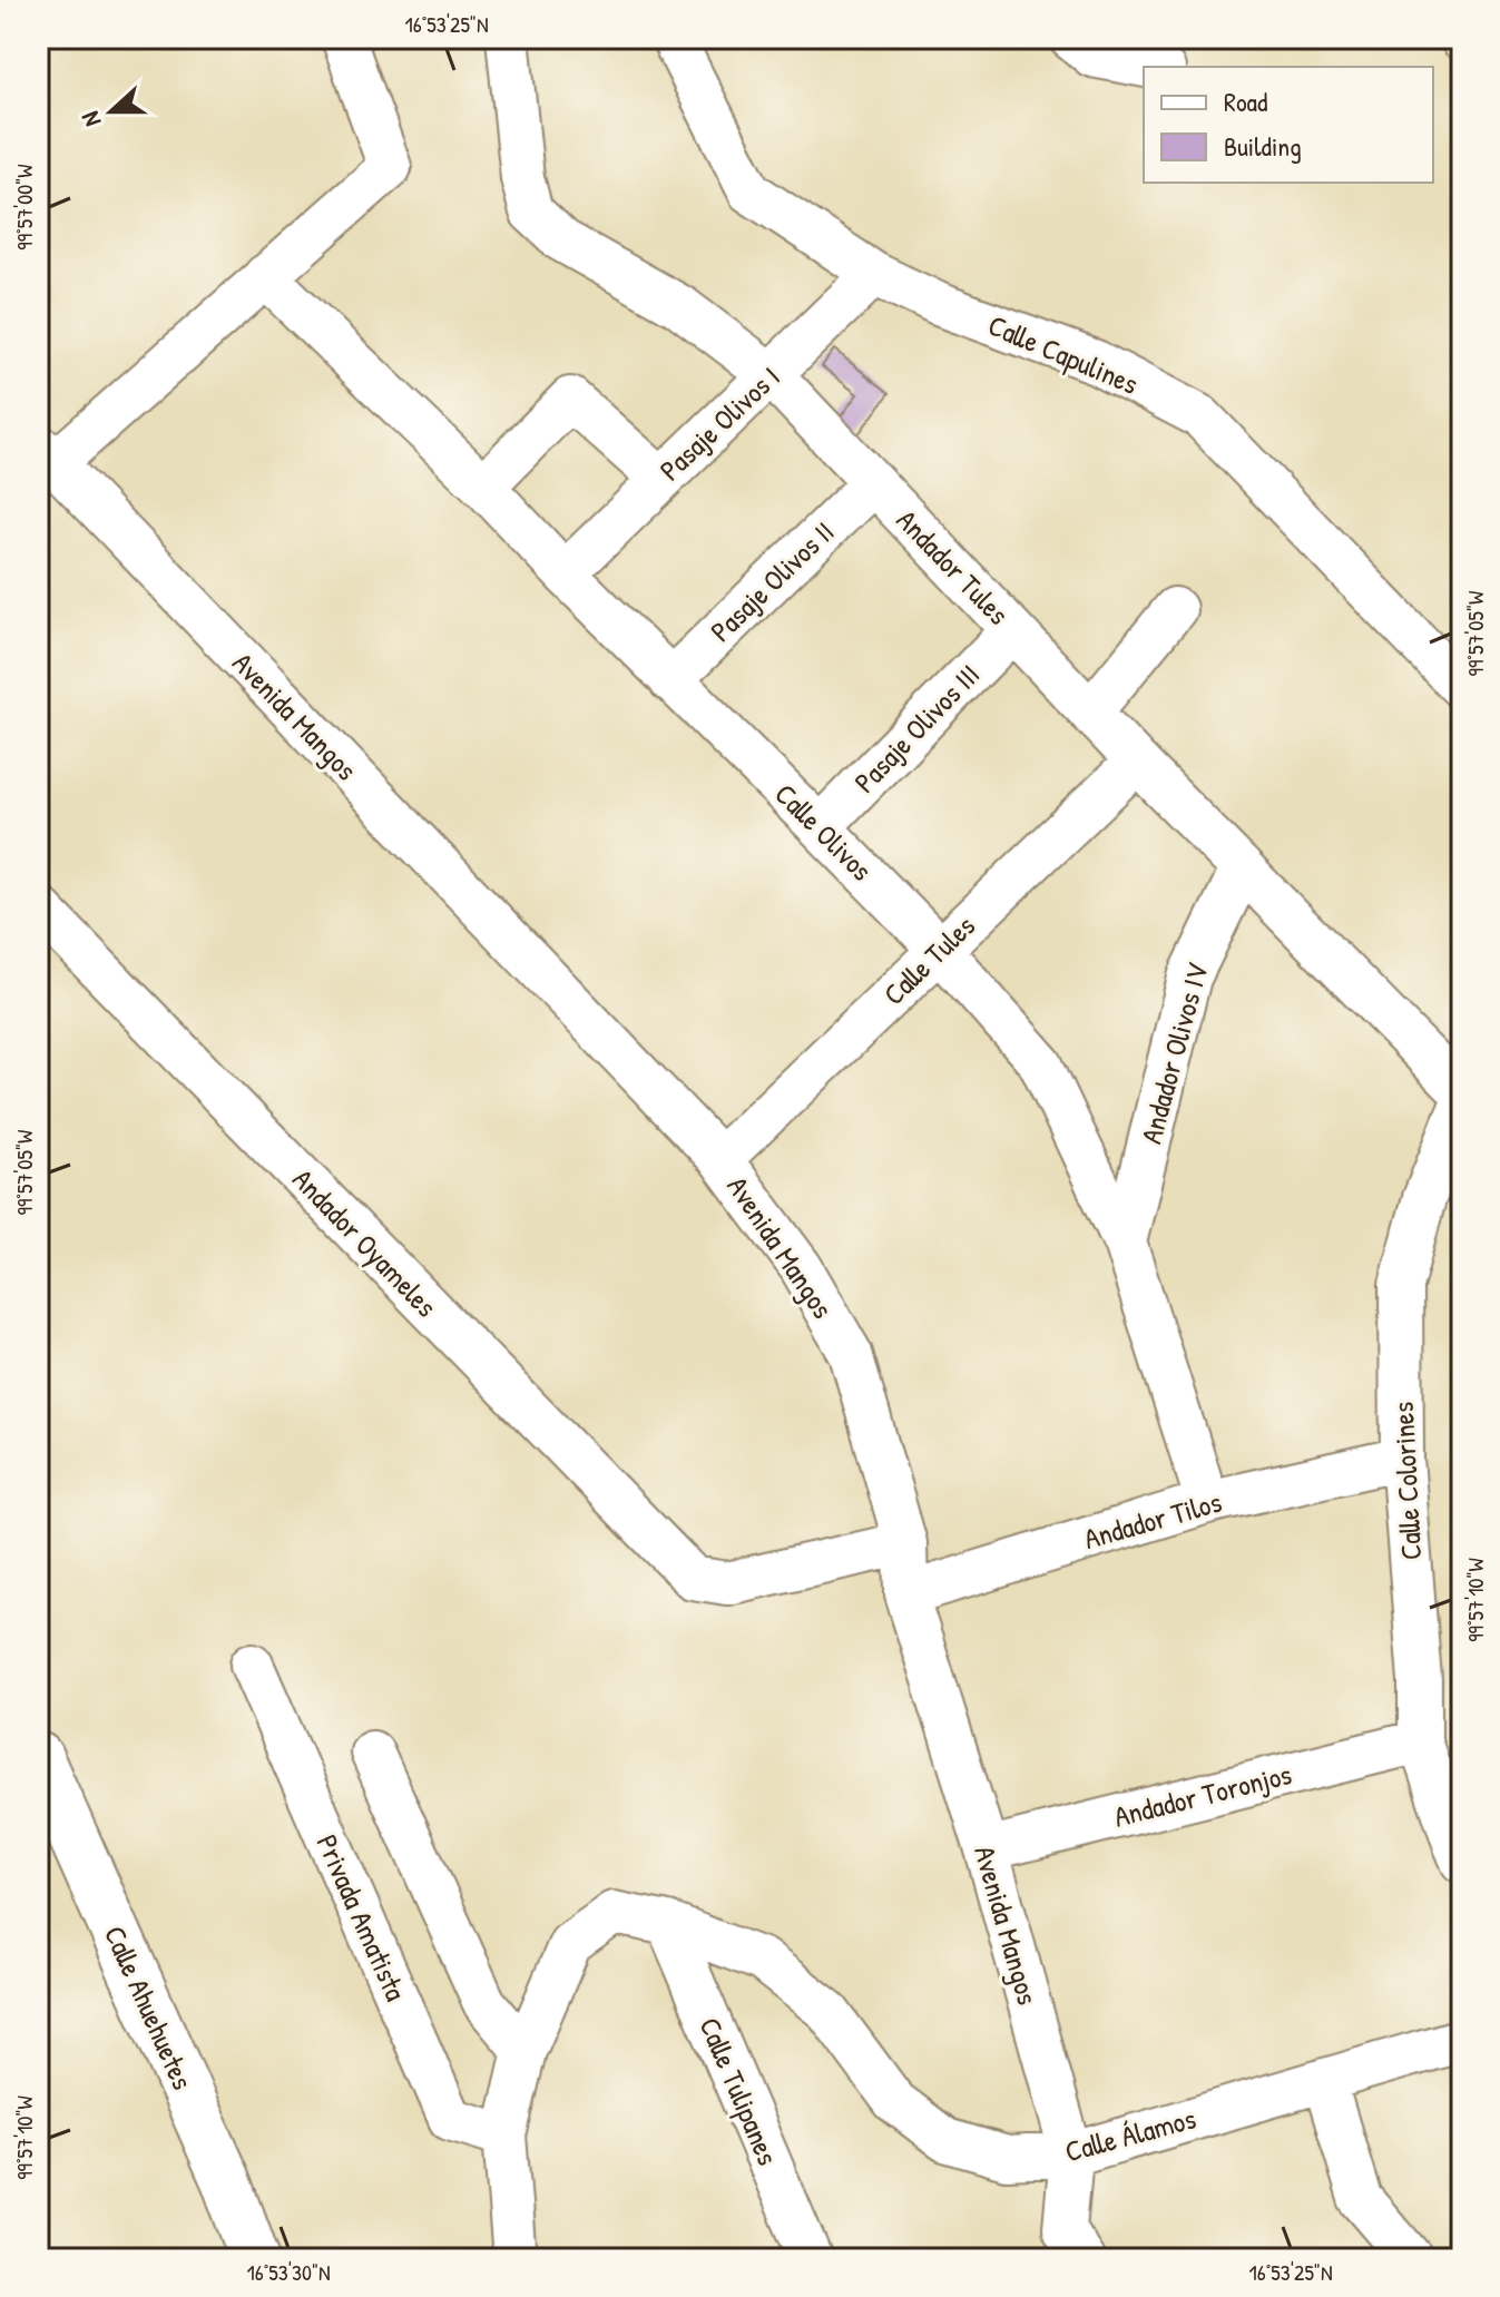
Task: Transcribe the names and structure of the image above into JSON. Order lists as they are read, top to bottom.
{
  "streets": {
    "main road": ["Calle Ahuehuetes"],
    "street": [
      "Calle Capulines",
      "Pasaje Olivos I",
      "Andador Tules",
      "Pasaje Olivos II",
      "Avenida Mangos",
      "Pasaje Olivos III",
      "Calle Olivos",
      "Calle Tules",
      "Andador Olivos IV",
      "Andador Oyameles",
      "Calle Colorines",
      "Andador Tilos",
      "Andador Toronjos",
      "Privada Amatista",
      "Calle Tulipanes",
      "Calle Álamos"
    ]
  },
  "crossings": [
    ["Calle Capulines", "Pasaje Olivos I"],
    ["Pasaje Olivos I", "Andador Tules"],
    ["Pasaje Olivos I", "Calle Olivos"],
    ["Andador Tules", "Pasaje Olivos II"],
    ["Andador Tules", "Pasaje Olivos III"],
    ["Andador Tules", "Calle Tules"],
    ["Andador Tules", "Andador Olivos IV"],
    ["Pasaje Olivos II", "Calle Olivos"],
    ["Avenida Mangos", "Calle Olivos"],
    ["Avenida Mangos", "Calle Tules"],
    ["Avenida Mangos", "Andador Oyameles"],
    ["Avenida Mangos", "Andador Tilos"],
    ["Avenida Mangos", "Andador Toronjos"],
    ["Avenida Mangos", "Calle Álamos"],
    ["Pasaje Olivos III", "Calle Olivos"],
    ["Calle Olivos", "Calle Tules"],
    ["Calle Olivos", "Andador Olivos IV"],
    ["Calle Olivos", "Andador Tilos"],
    ["Calle Colorines", "Andador Tilos"],
    ["Calle Colorines", "Andador Toronjos"],
    ["Privada Amatista", "Calle Álamos"],
    ["Calle Tulipanes", "Calle Álamos"]
  ],
  "legend": ["Road", "Building"],
  "north": "left",
  "coordinates": [
    "16°53'25\"N",
    "99°57'00\"W",
    "99°57'05\"W",
    "99°57'10\"W",
    "16°53'30\"N"
  ]
}
